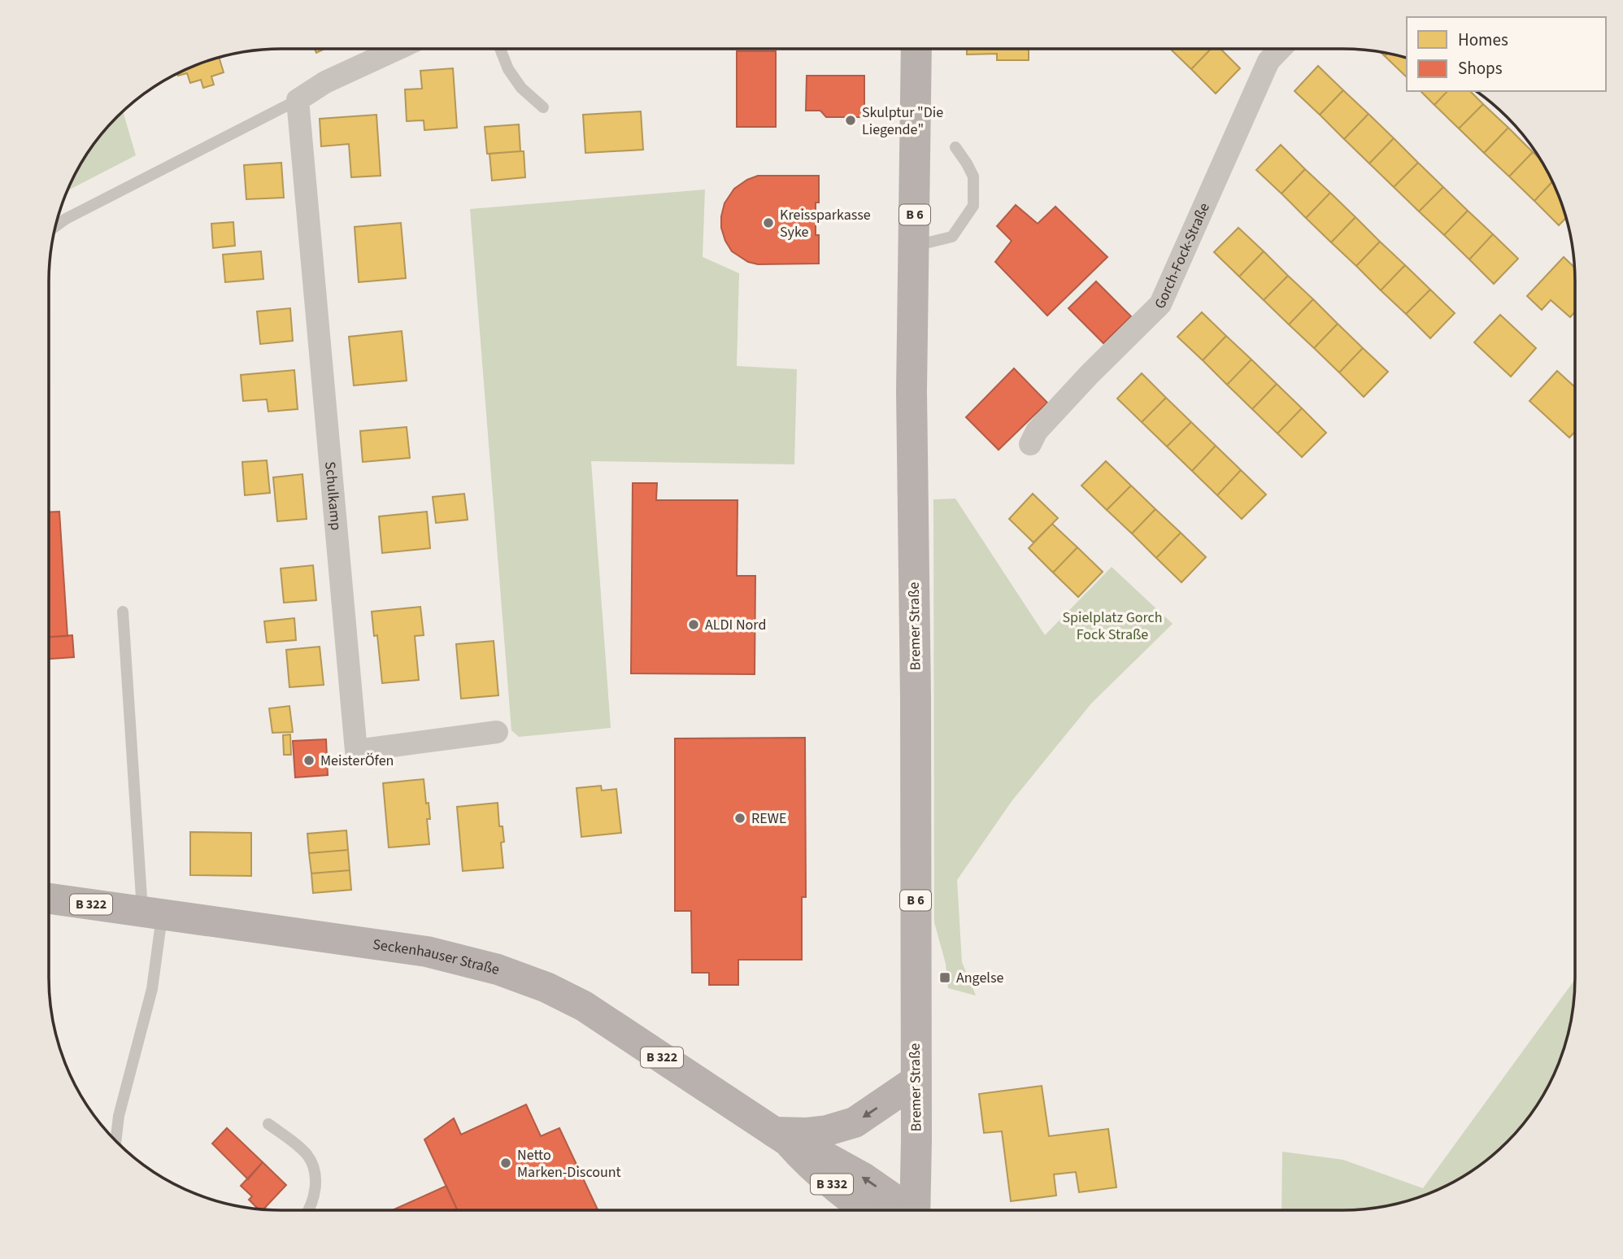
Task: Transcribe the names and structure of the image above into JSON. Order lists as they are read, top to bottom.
{
  "streets": {
    "main road": [
      "B 6",
      "Bremer Straße",
      "B 322",
      "Seckenhauser Straße",
      "B 332"
    ],
    "street": ["Gorch-Fock-Straße", "Schulkamp"]
  },
  "crossings": [
    ["B 322", "Seckenhauser Straße"],
    ["B 322", "B 332"],
    ["Seckenhauser Straße", "B 332"]
  ],
  "parks": ["Spielplatz Gorch Fock Straße"],
  "places": {
    "other": [
      "Skulptur \"Die Liegende\"",
      "Kreissparkasse Syke",
      "ALDI Nord",
      "MeisterÖfen",
      "REWE",
      "Netto Marken-Discount"
    ],
    "transit": ["Angelse"]
  },
  "legend": ["Homes", "Shops"]
}
